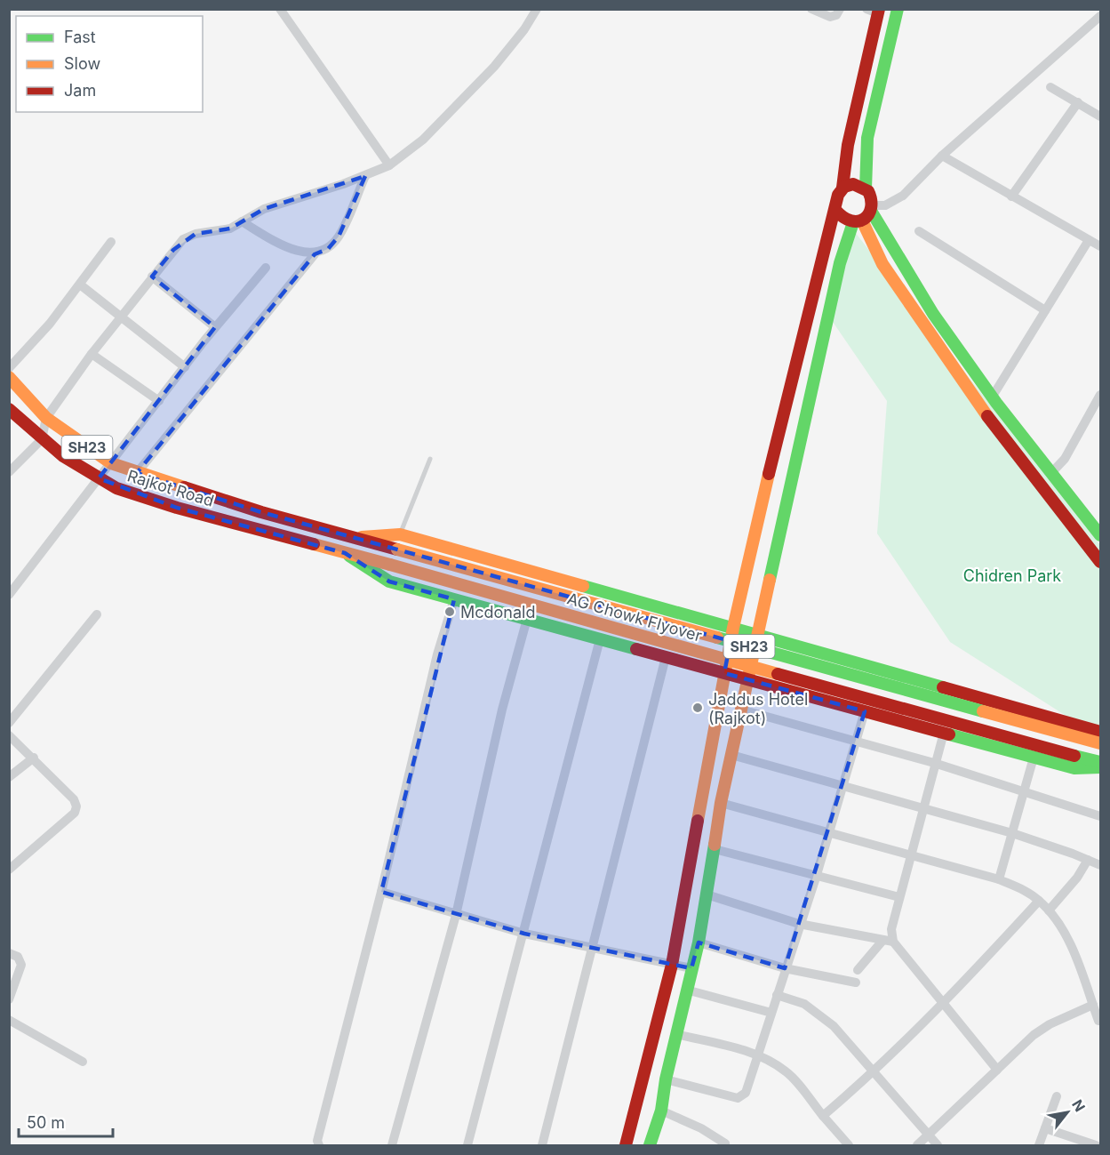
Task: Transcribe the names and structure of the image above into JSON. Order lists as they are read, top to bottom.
{
  "streets": {
    "street": ["SH23", "Rajkot Road", "AG Chowk Flyover"]
  },
  "crossings": [
    ["SH23", "Rajkot Road"],
    ["Rajkot Road", "AG Chowk Flyover"]
  ],
  "parks": ["Chidren Park"],
  "places": ["Mcdonald", "Jaddus Hotel (Rajkot)"],
  "legend": ["Fast", "Slow", "Jam"],
  "scale_bar": "50 m",
  "north": "top right"
}
